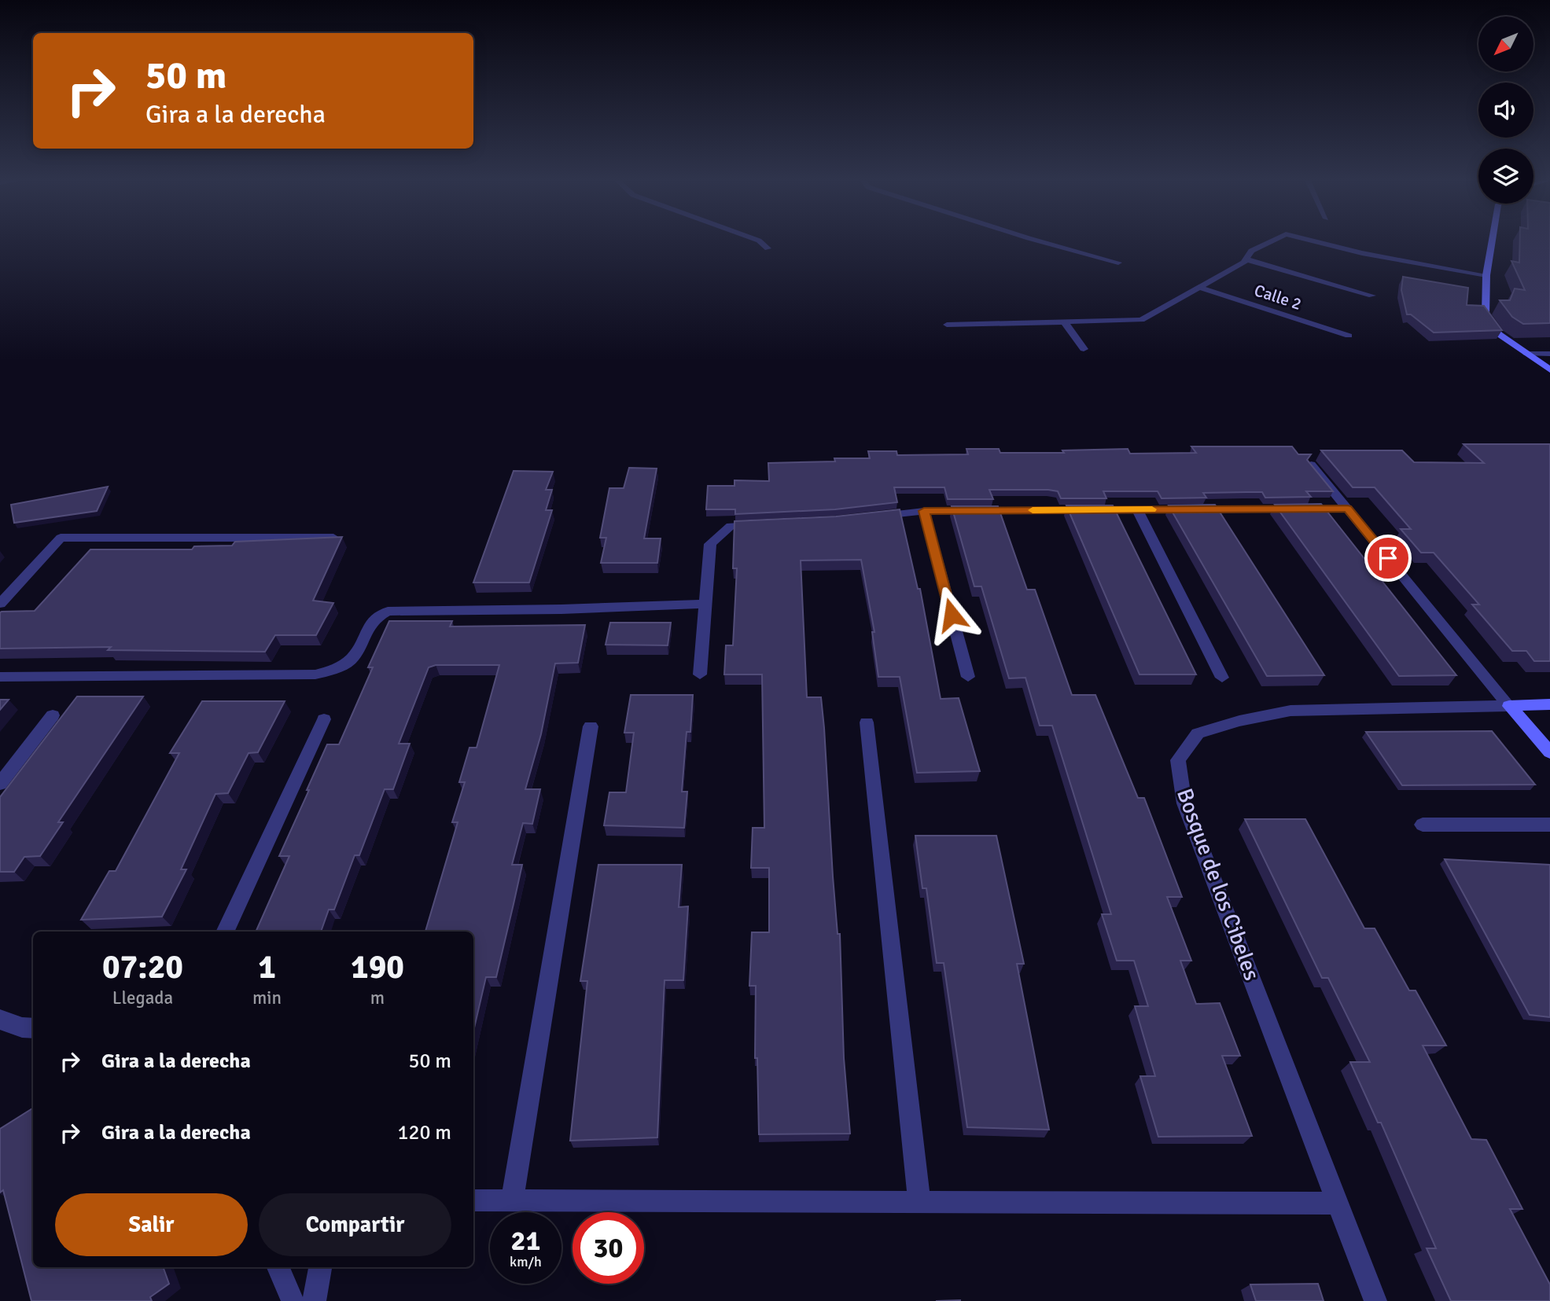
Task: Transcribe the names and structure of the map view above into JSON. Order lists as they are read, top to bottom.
{
  "streets": {
    "street": ["Calle 2", "Bosque de los Cibeles"]
  },
  "north": "bottom left",
  "page": {
    "turn": ["50 m", "Gira a la derecha"],
    "eta": [
      "07:20",
      "Llegada",
      "1",
      "min",
      "190",
      "m"
    ],
    "list": [
      {
        "name": "Gira a la derecha",
        "value": "50 m"
      },
      {
        "name": "Gira a la derecha",
        "value": "120 m"
      }
    ],
    "buttons": ["Salir", "Compartir"],
    "speed": "21 km/h",
    "limit": "30"
  }
}
